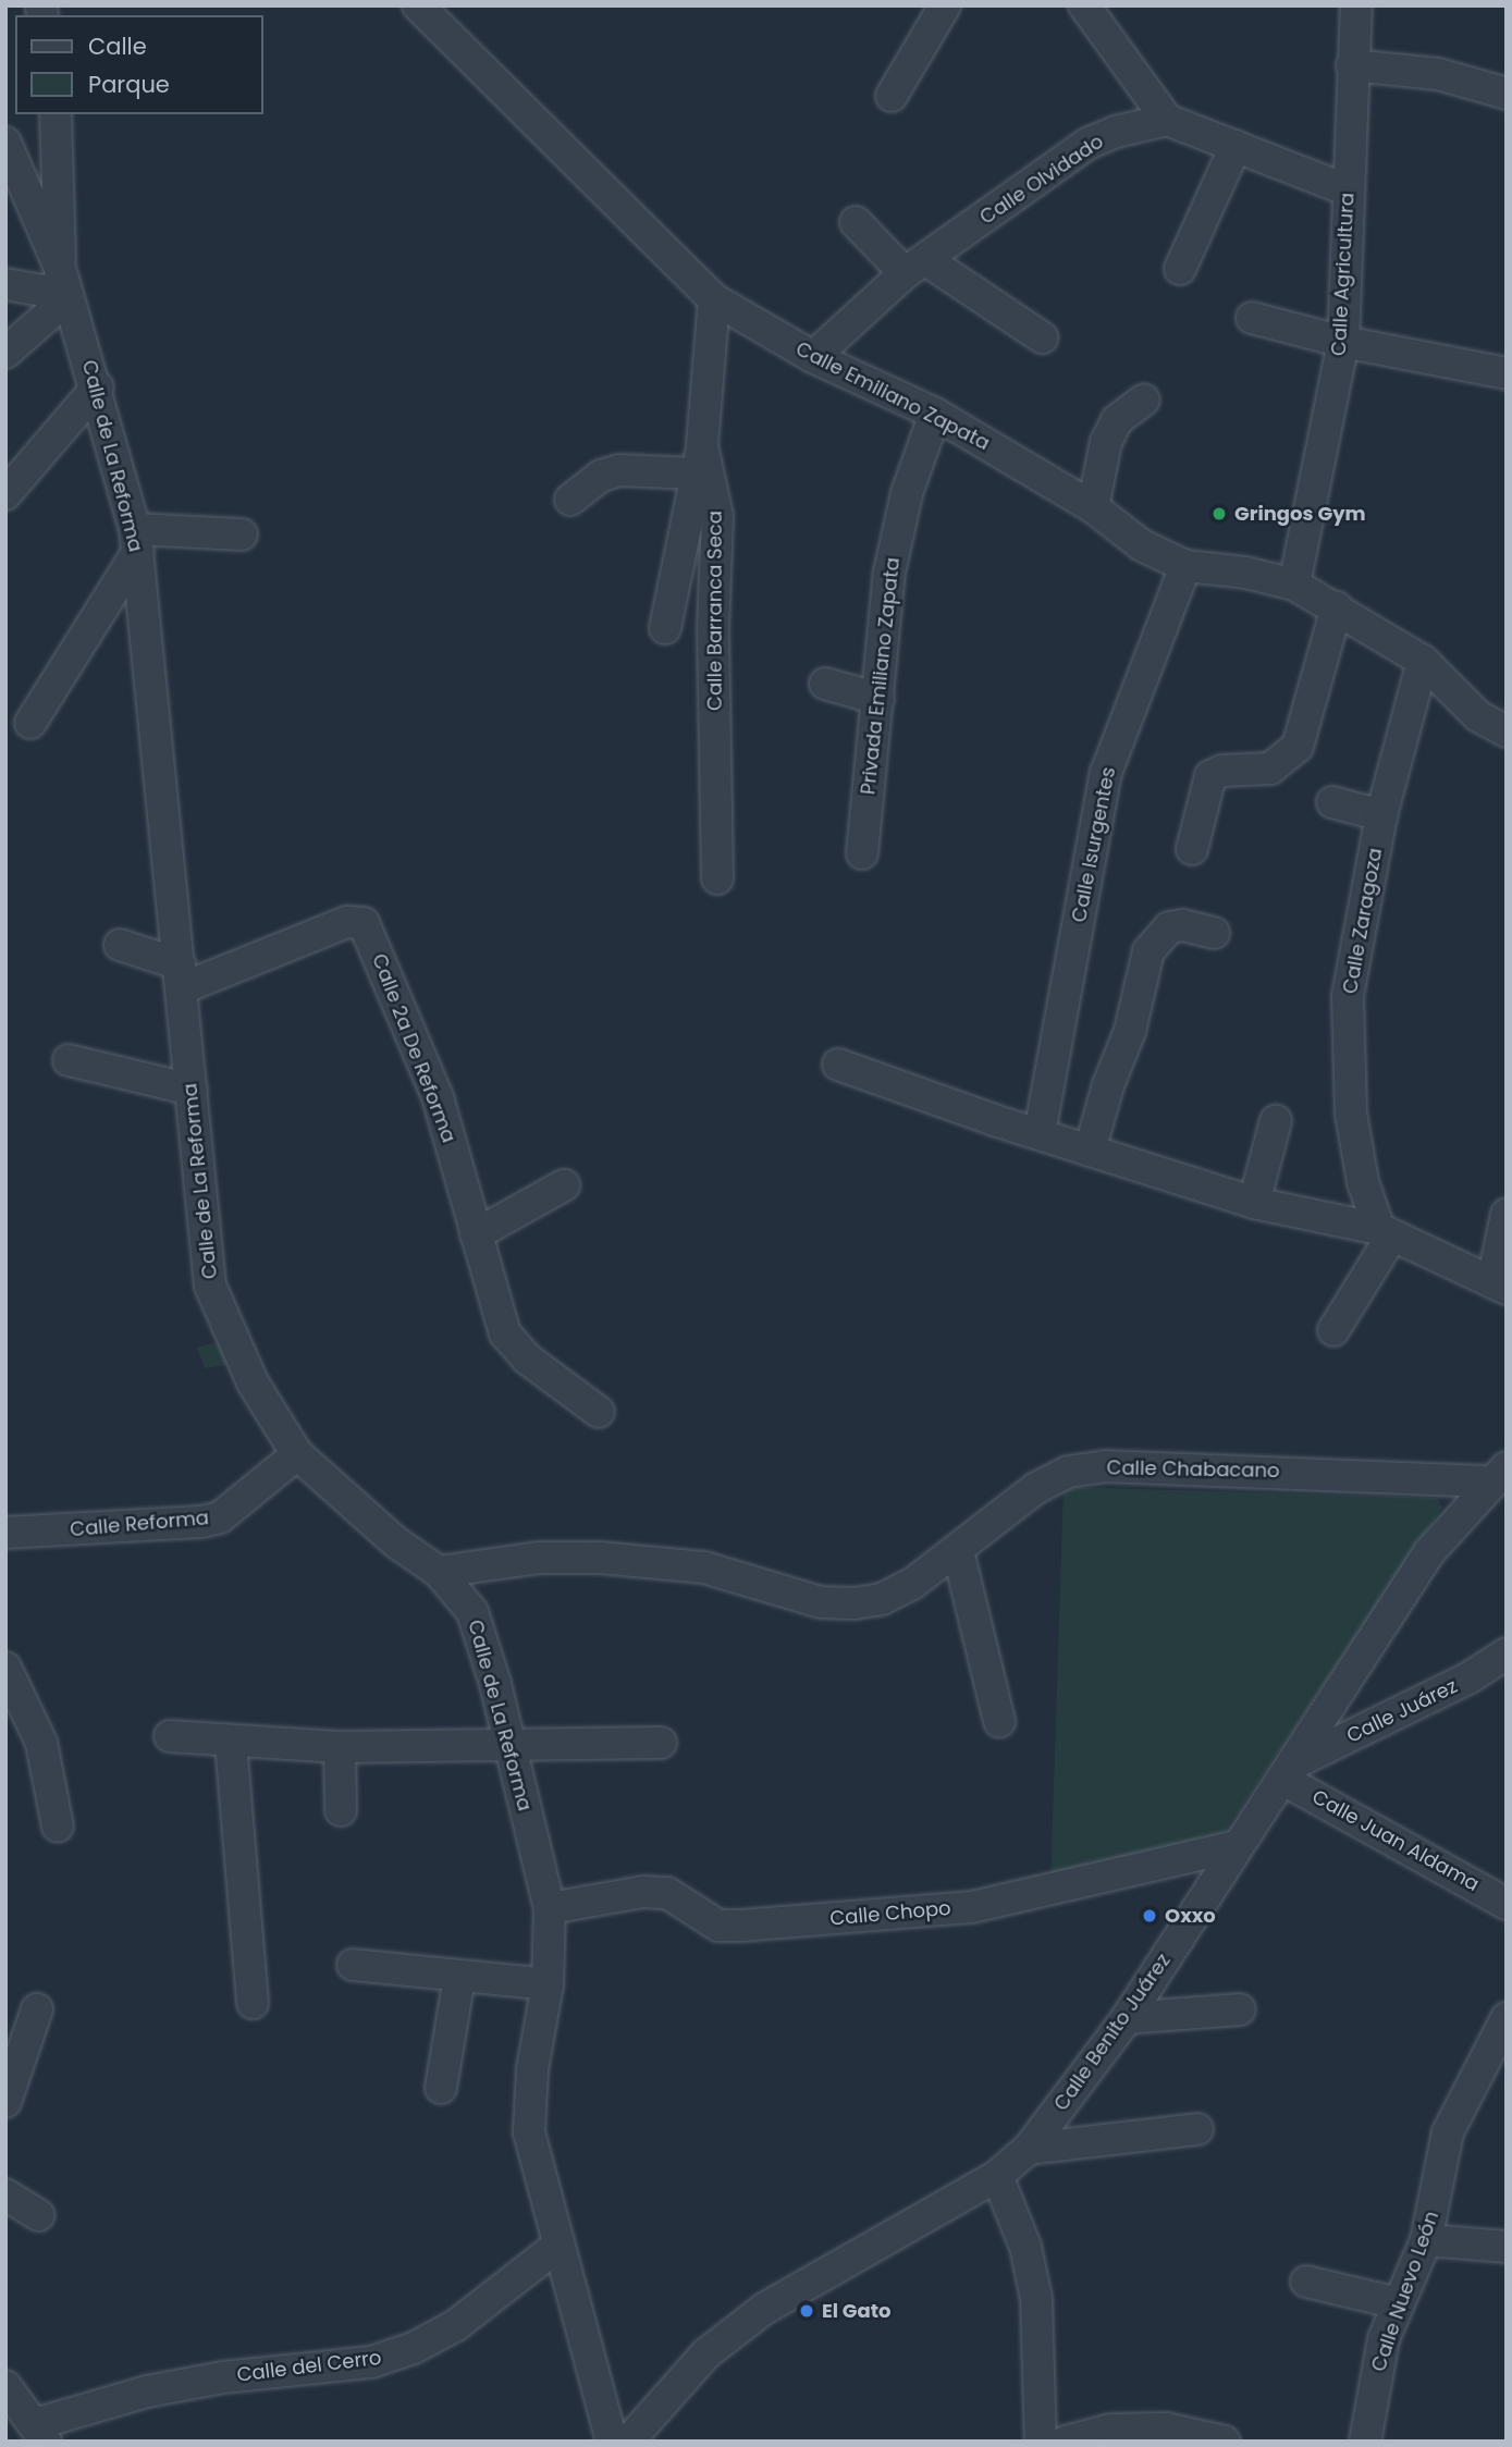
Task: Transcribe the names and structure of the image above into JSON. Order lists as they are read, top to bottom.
{
  "streets": {
    "street": [
      "Calle Olvidado",
      "Calle Agricultura",
      "Calle Emiliano Zapata",
      "Calle de La Reforma",
      "Calle Barranca Seca",
      "Privada Emiliano Zapata",
      "Calle Isurgentes",
      "Calle Zaragoza",
      "Calle 2a De Reforma",
      "Calle Chabacano",
      "Calle Reforma",
      "Calle Juárez",
      "Calle Juan Aldama",
      "Calle Chopo",
      "Calle Benito Juárez",
      "Calle Nuevo León",
      "Calle del Cerro"
    ]
  },
  "crossings": [
    ["Calle Olvidado", "Calle Emiliano Zapata"],
    ["Calle Agricultura", "Calle Emiliano Zapata"],
    ["Calle Emiliano Zapata", "Calle Barranca Seca"],
    ["Calle Emiliano Zapata", "Privada Emiliano Zapata"],
    ["Calle Emiliano Zapata", "Calle Isurgentes"],
    ["Calle Emiliano Zapata", "Calle Zaragoza"],
    ["Calle de La Reforma", "Calle 2a De Reforma"],
    ["Calle de La Reforma", "Calle Chabacano"],
    ["Calle de La Reforma", "Calle Reforma"],
    ["Calle de La Reforma", "Calle Chopo"],
    ["Calle de La Reforma", "Calle del Cerro"],
    ["Calle Chabacano", "Calle Benito Juárez"],
    ["Calle Juárez", "Calle Juan Aldama"],
    ["Calle Juárez", "Calle Benito Juárez"],
    ["Calle Juan Aldama", "Calle Benito Juárez"],
    ["Calle Chopo", "Calle Benito Juárez"]
  ],
  "places": ["Gringos Gym", "Oxxo", "El Gato"],
  "legend": ["Calle", "Parque"]
}
